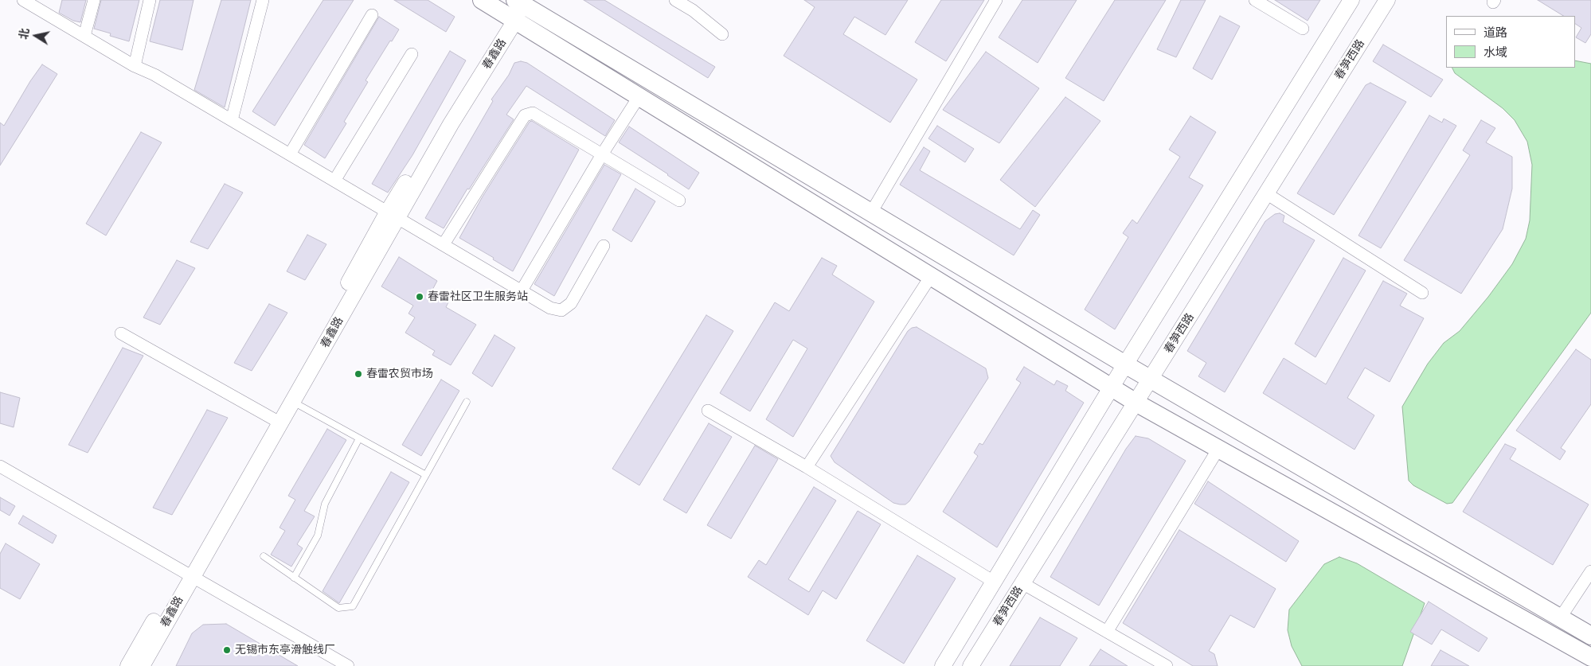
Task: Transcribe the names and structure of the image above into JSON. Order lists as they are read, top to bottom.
{
  "streets": {
    "main road": ["春鑫路", "春笋西路"]
  },
  "places": ["春雷社区卫生服务站", "春雷农贸市场", "无锡市东亭滑触线厂"],
  "legend": ["道路", "水域"],
  "north": "left"
}
